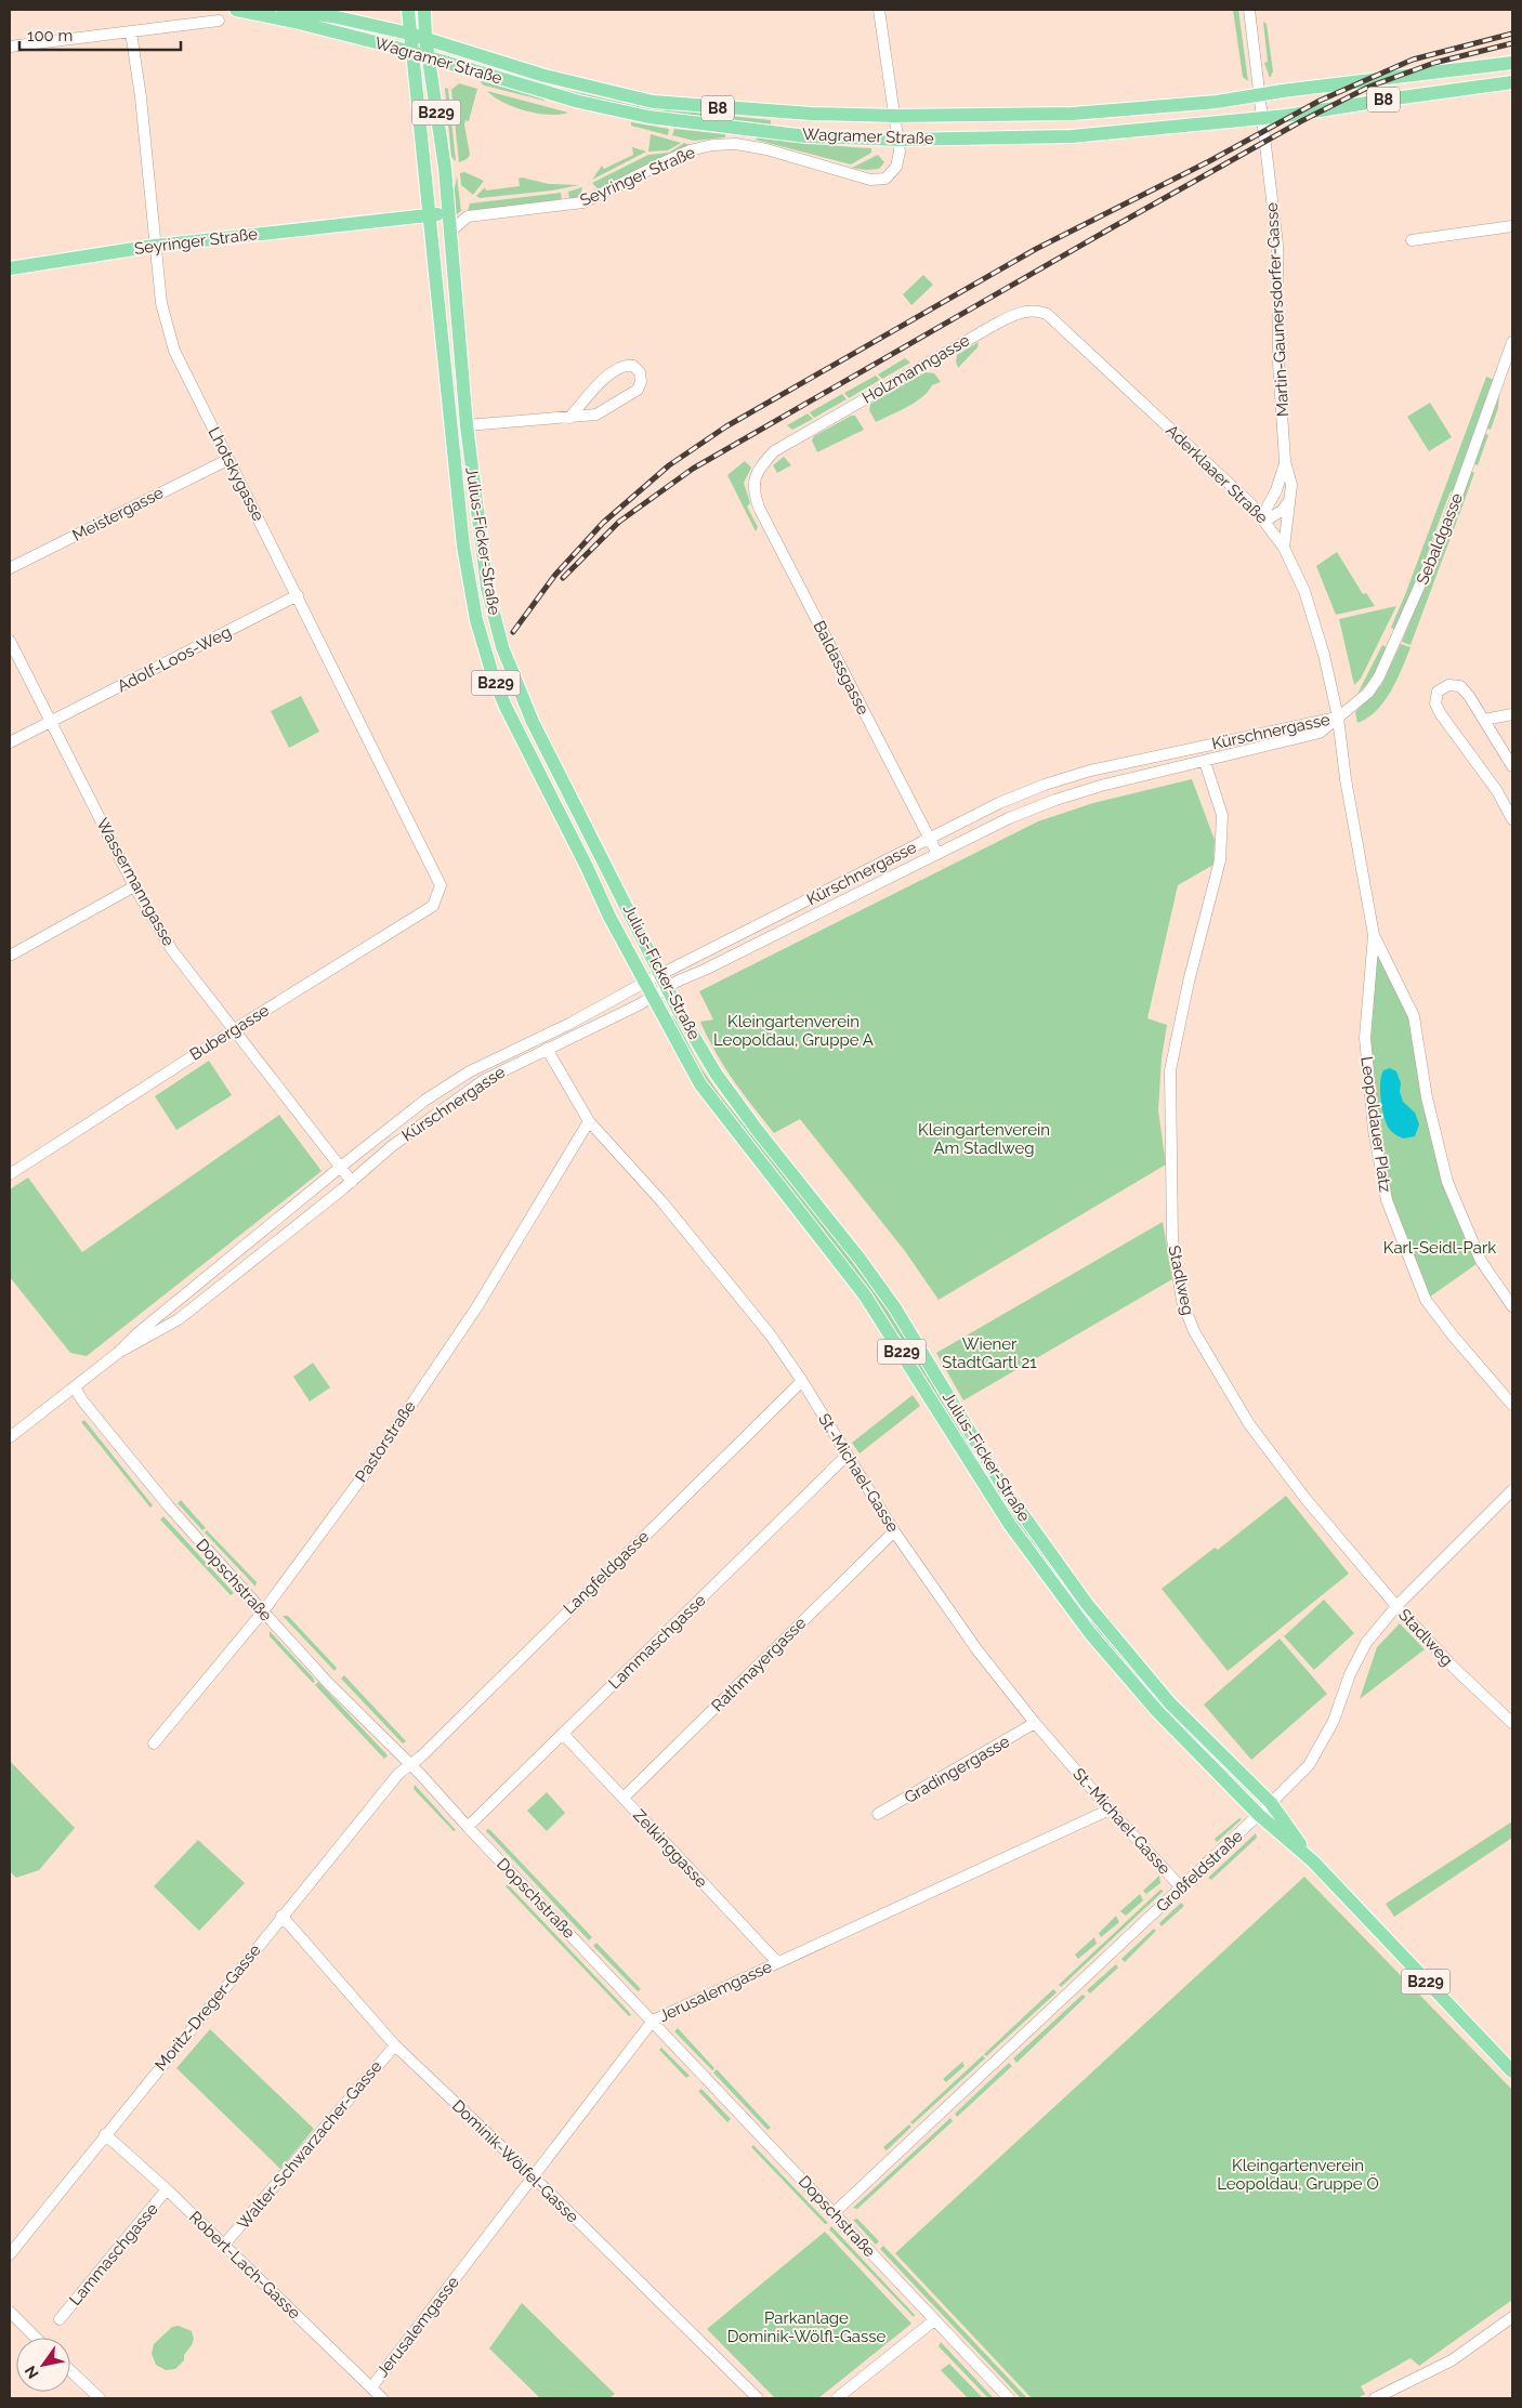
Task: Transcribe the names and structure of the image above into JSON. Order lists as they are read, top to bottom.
{
  "streets": {
    "main road": [
      "Wagramer Straße",
      "B8",
      "B229",
      "Seyringer Straße",
      "Julius-Ficker-Straße"
    ],
    "street": [
      "Martin-Gaunersdorfer-Gasse",
      "Holzmanngasse",
      "Lhotskygasse",
      "Aderklaaer Straße",
      "Meistergasse",
      "Sebaldgasse",
      "Adolf-Loos-Weg",
      "Baldassgasse",
      "Kürschnergasse",
      "Wassermanngasse",
      "Bubergasse",
      "Leopoldauer Platz",
      "Stadlweg",
      "Pastorstraße",
      "St.-Michael-Gasse",
      "Langfeldgasse",
      "Dopschstraße",
      "Lammaschgasse",
      "Rathmayergasse",
      "Gradingergasse",
      "Zelkinggasse",
      "Großfeldstraße",
      "Jerusalemgasse",
      "Moritz-Dreger-Gasse",
      "Walter-Schwarzacher-Gasse",
      "Dominik-Wölfel-Gasse",
      "Robert-Lach-Gasse"
    ]
  },
  "crossings": [
    ["Wagramer Straße", "B229"],
    ["Wagramer Straße", "Seyringer Straße"],
    ["Wagramer Straße", "Martin-Gaunersdorfer-Gasse"],
    ["Wagramer Straße", "Julius-Ficker-Straße"],
    ["B229", "Julius-Ficker-Straße"],
    ["Seyringer Straße", "Lhotskygasse"],
    ["Seyringer Straße", "Julius-Ficker-Straße"],
    ["Martin-Gaunersdorfer-Gasse", "Aderklaaer Straße"],
    ["Holzmanngasse", "Aderklaaer Straße"],
    ["Holzmanngasse", "Baldassgasse"],
    ["Lhotskygasse", "Meistergasse"],
    ["Lhotskygasse", "Adolf-Loos-Weg"],
    ["Lhotskygasse", "Bubergasse"],
    ["Aderklaaer Straße", "Sebaldgasse"],
    ["Aderklaaer Straße", "Kürschnergasse"],
    ["Aderklaaer Straße", "Leopoldauer Platz"],
    ["Sebaldgasse", "Kürschnergasse"],
    ["Sebaldgasse", "Leopoldauer Platz"],
    ["Julius-Ficker-Straße", "Kürschnergasse"],
    ["Julius-Ficker-Straße", "Großfeldstraße"],
    ["Adolf-Loos-Weg", "Wassermanngasse"],
    ["Baldassgasse", "Kürschnergasse"],
    ["Kürschnergasse", "Wassermanngasse"],
    ["Kürschnergasse", "Leopoldauer Platz"],
    ["Kürschnergasse", "Stadlweg"],
    ["Kürschnergasse", "St.-Michael-Gasse"],
    ["Kürschnergasse", "Dopschstraße"],
    ["Wassermanngasse", "Bubergasse"],
    ["Stadlweg", "Großfeldstraße"],
    ["Pastorstraße", "St.-Michael-Gasse"],
    ["Pastorstraße", "Dopschstraße"],
    ["St.-Michael-Gasse", "Langfeldgasse"],
    ["St.-Michael-Gasse", "Lammaschgasse"],
    ["St.-Michael-Gasse", "Rathmayergasse"],
    ["St.-Michael-Gasse", "Gradingergasse"],
    ["St.-Michael-Gasse", "Großfeldstraße"],
    ["St.-Michael-Gasse", "Jerusalemgasse"],
    ["Langfeldgasse", "Dopschstraße"],
    ["Langfeldgasse", "Moritz-Dreger-Gasse"],
    ["Dopschstraße", "Lammaschgasse"],
    ["Dopschstraße", "Großfeldstraße"],
    ["Dopschstraße", "Jerusalemgasse"],
    ["Dopschstraße", "Moritz-Dreger-Gasse"],
    ["Lammaschgasse", "Zelkinggasse"],
    ["Lammaschgasse", "Robert-Lach-Gasse"],
    ["Rathmayergasse", "Zelkinggasse"],
    ["Zelkinggasse", "Jerusalemgasse"],
    ["Jerusalemgasse", "Dominik-Wölfel-Gasse"],
    ["Jerusalemgasse", "Robert-Lach-Gasse"],
    ["Moritz-Dreger-Gasse", "Dominik-Wölfel-Gasse"],
    ["Moritz-Dreger-Gasse", "Robert-Lach-Gasse"],
    ["Walter-Schwarzacher-Gasse", "Dominik-Wölfel-Gasse"],
    ["Walter-Schwarzacher-Gasse", "Robert-Lach-Gasse"]
  ],
  "parks": [
    "Kleingartenverein Leopoldau, Gruppe A",
    "Kleingartenverein Am Stadlweg",
    "Karl-Seidl-Park",
    "Wiener StadtGartl 21",
    "Kleingartenverein Leopoldau, Gruppe Ö",
    "Parkanlage Dominik-Wölfl-Gasse"
  ],
  "scale_bar": "100 m",
  "north": "bottom left"
}
